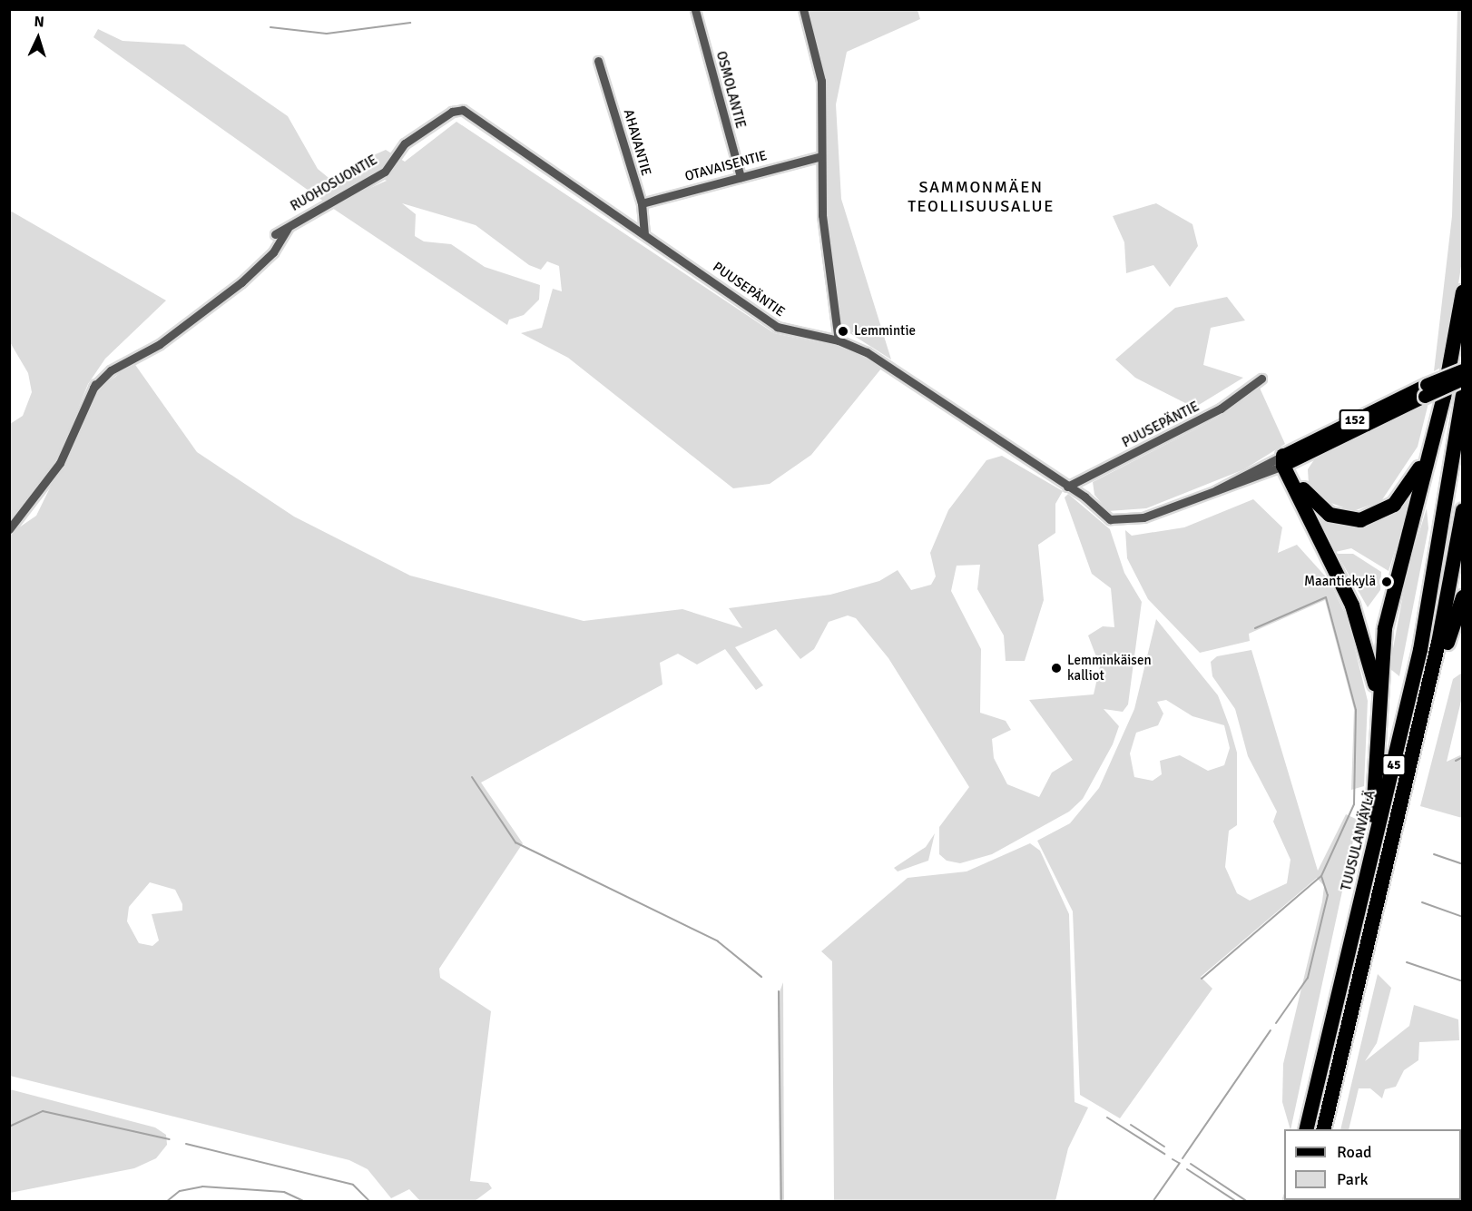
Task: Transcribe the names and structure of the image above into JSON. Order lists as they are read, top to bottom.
{
  "streets": {
    "highway": ["45", "TUUSULANVÄYLÄ"],
    "main road": ["152"],
    "street": [
      "OSMOLANTIE",
      "AHAVANTIE",
      "OTAVAISENTIE",
      "RUOHOSUONTIE",
      "PUUSEPÄNTIE"
    ]
  },
  "crossings": [
    ["OSMOLANTIE", "OTAVAISENTIE"],
    ["AHAVANTIE", "OTAVAISENTIE"],
    ["AHAVANTIE", "PUUSEPÄNTIE"],
    ["RUOHOSUONTIE", "PUUSEPÄNTIE"],
    ["PUUSEPÄNTIE", "152"]
  ],
  "districts": ["SAMMONMÄEN TEOLLISUUSALUE"],
  "places": ["Lemmintie", "Maantiekylä", "Lemminkäisen kalliot"],
  "legend": ["Road", "Park"],
  "north": "top"
}
